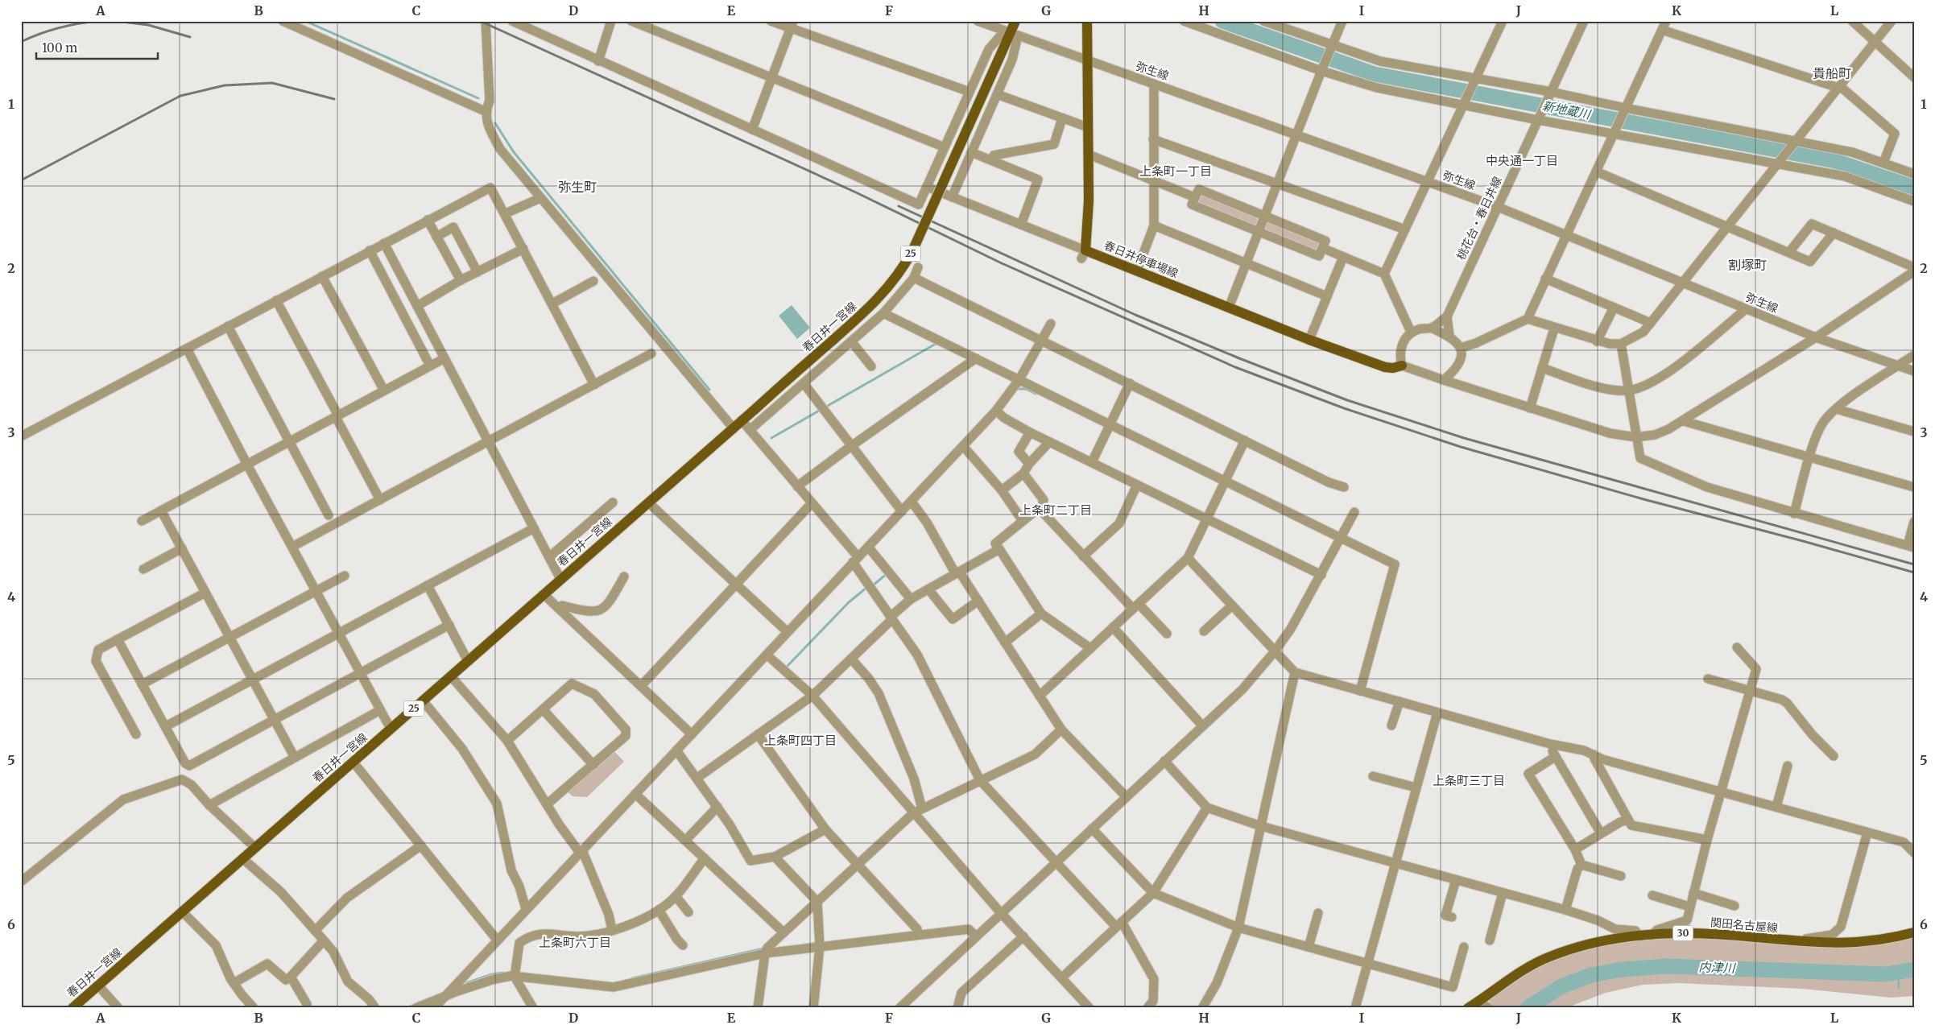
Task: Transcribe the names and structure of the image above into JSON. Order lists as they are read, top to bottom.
{
  "streets": {
    "main road": [
      "25",
      "春日井停車場線",
      "春日井一宮線",
      "関田名古屋線",
      "30"
    ],
    "street": ["弥生線", "桃花台・春日井線"]
  },
  "crossings": [
    ["弥生線", "桃花台・春日井線"],
    ["弥生線", "春日井停車場線"],
    ["弥生線", "春日井一宮線"]
  ],
  "districts": [
    "貴船町",
    "中央通一丁目",
    "上条町一丁目",
    "弥生町",
    "割塚町",
    "上条町二丁目",
    "上条町四丁目",
    "上条町三丁目",
    "上条町六丁目"
  ],
  "water": ["新地蔵川", "内津川"],
  "scale_bar": "100 m",
  "grid": {
    "columns": [
      "A",
      "B",
      "C",
      "D",
      "E",
      "F",
      "G",
      "H",
      "I",
      "J",
      "K",
      "L"
    ],
    "rows": [
      "1",
      "2",
      "3",
      "4",
      "5",
      "6"
    ]
  }
}
